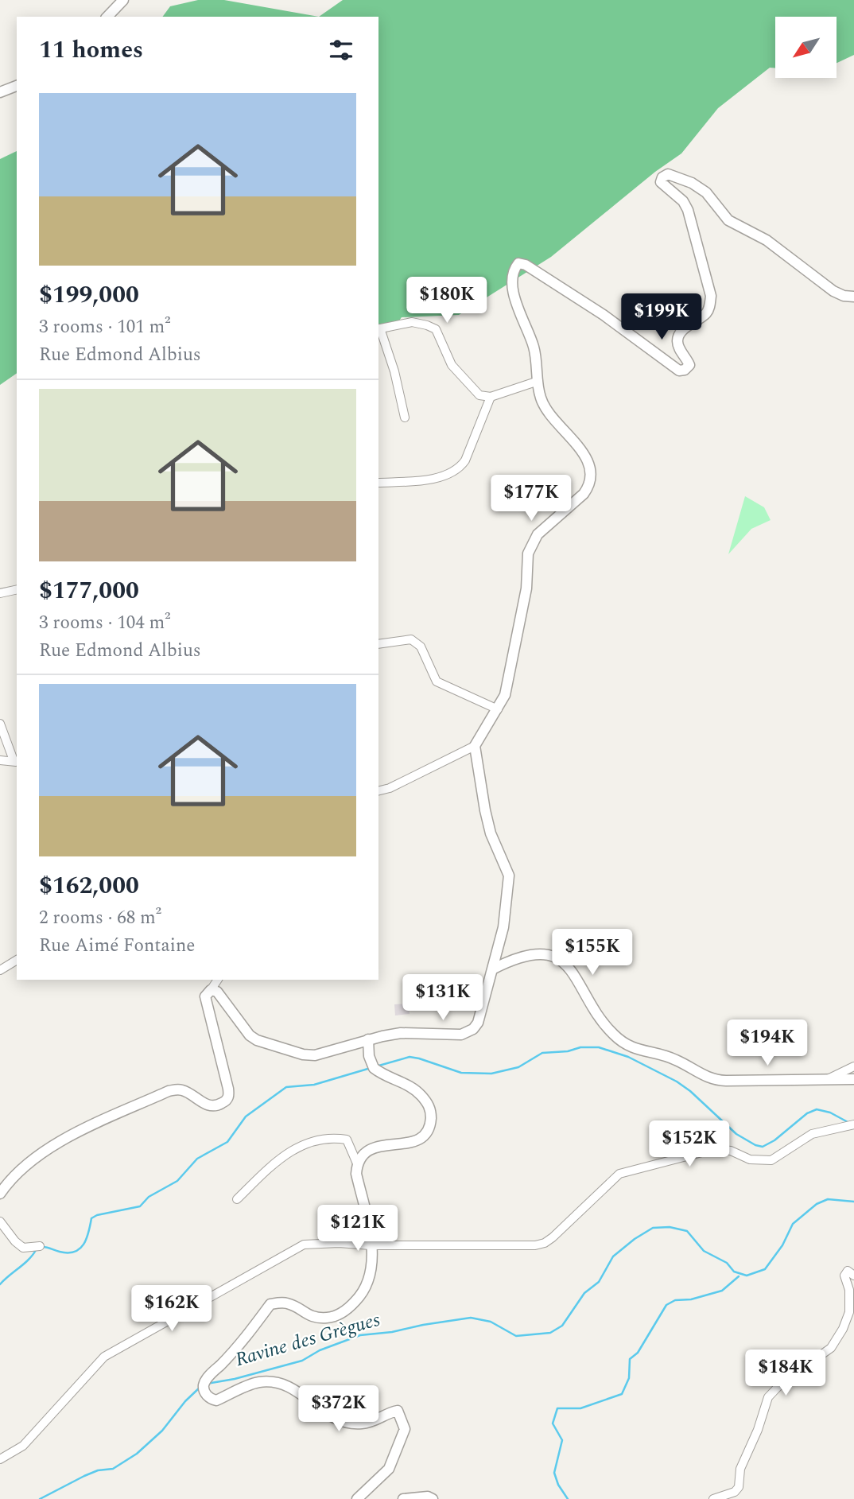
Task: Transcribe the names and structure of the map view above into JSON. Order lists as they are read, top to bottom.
{
  "water": ["Ravine des Grègues"],
  "north": "bottom left",
  "page": {
    "heading": "11 homes",
    "list": [
      {
        "name": "$199,000",
        "note": "3 rooms · 101 m² · Rue Edmond Albius"
      },
      {
        "name": "$177,000",
        "note": "3 rooms · 104 m² · Rue Edmond Albius"
      },
      {
        "name": "$162,000",
        "note": "2 rooms · 68 m² · Rue Aimé Fontaine"
      }
    ],
    "price": [
      "$180K",
      "$199K",
      "$177K",
      "$155K",
      "$131K",
      "$194K",
      "$152K",
      "$121K",
      "$162K",
      "$184K",
      "$372K"
    ]
  }
}
